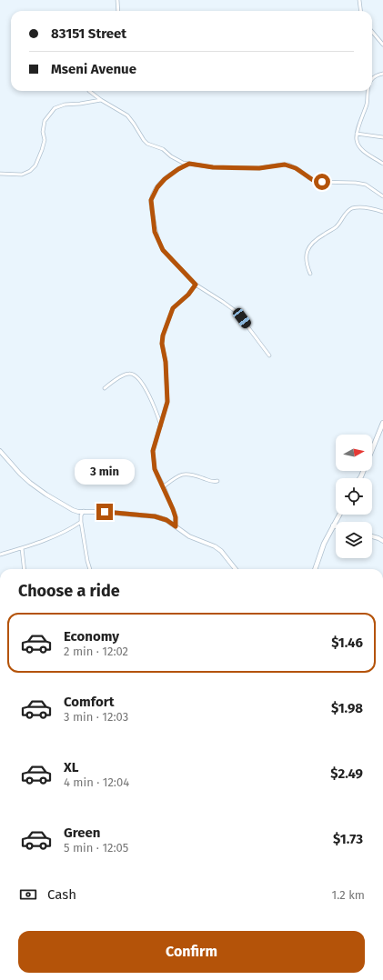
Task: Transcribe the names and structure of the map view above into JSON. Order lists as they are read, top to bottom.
{
  "north": "right",
  "page": {
    "banner": ["83151 Street", "Mseni Avenue"],
    "bubble": "3 min",
    "heading": "Choose a ride",
    "list": [
      {
        "name": "Economy",
        "note": "2 min · 12:02",
        "value": "$1.46"
      },
      {
        "name": "Comfort",
        "note": "3 min · 12:03",
        "value": "$1.98"
      },
      {
        "name": "XL",
        "note": "4 min · 12:04",
        "value": "$2.49"
      },
      {
        "name": "Green",
        "note": "5 min · 12:05",
        "value": "$1.73"
      }
    ],
    "pay": ["Cash", "1.2 km"],
    "buttons": "Confirm"
  }
}
